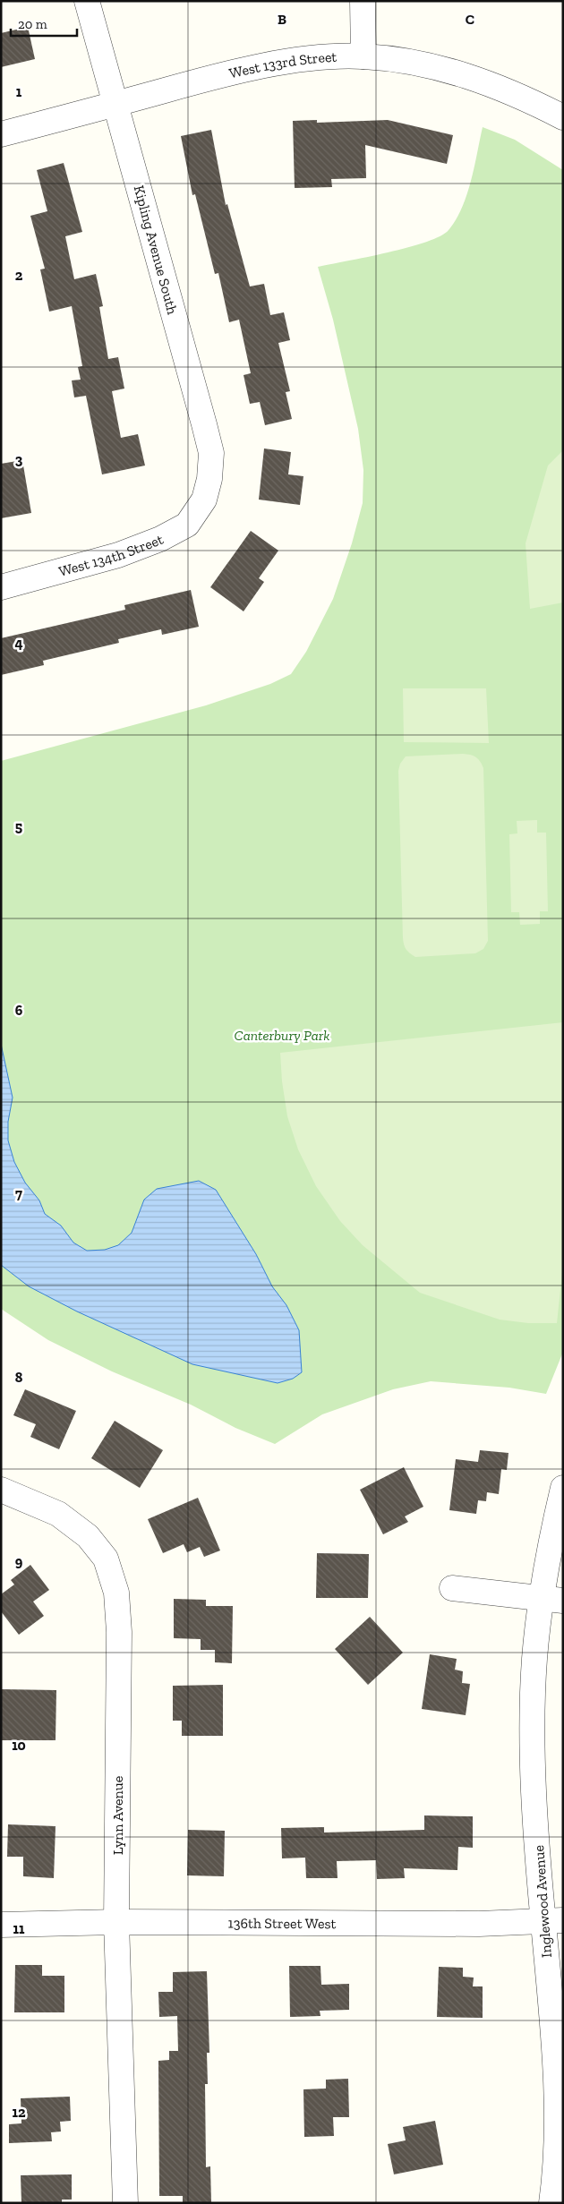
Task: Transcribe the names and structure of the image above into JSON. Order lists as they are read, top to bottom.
{
  "streets": {
    "street": [
      "West 133rd Street",
      "Kipling Avenue South",
      "West 134th Street",
      "Lynn Avenue",
      "Inglewood Avenue",
      "136th Street West"
    ]
  },
  "crossings": [
    ["West 133rd Street", "Kipling Avenue South"],
    ["Kipling Avenue South", "West 134th Street"],
    ["Lynn Avenue", "136th Street West"],
    ["Inglewood Avenue", "136th Street West"]
  ],
  "parks": ["Canterbury Park"],
  "scale_bar": "20 m",
  "grid": {
    "columns": ["B", "C"],
    "rows": [
      "1",
      "2",
      "3",
      "4",
      "5",
      "6",
      "7",
      "8",
      "9",
      "10",
      "11",
      "12"
    ]
  }
}
